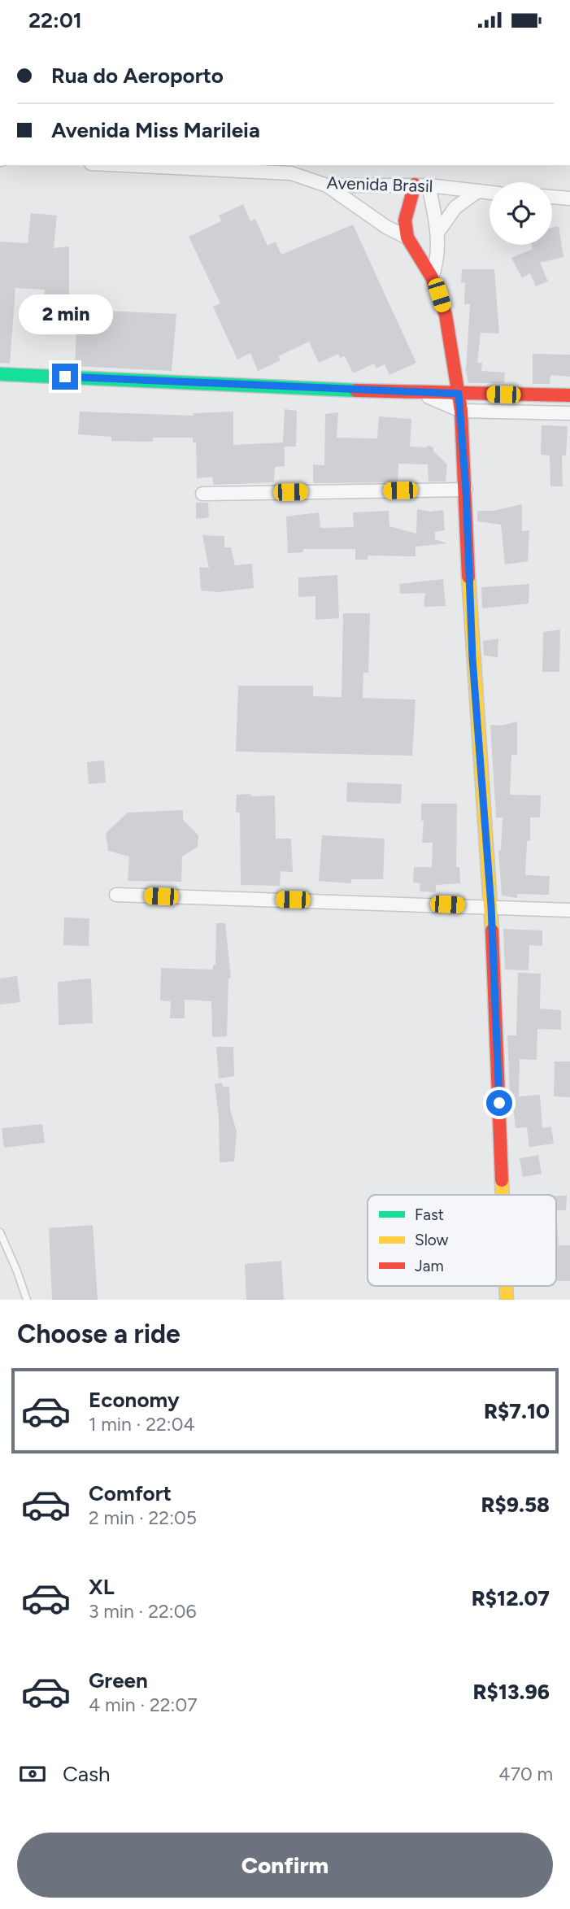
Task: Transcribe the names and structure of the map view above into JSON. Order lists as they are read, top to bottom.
{
  "streets": {
    "street": ["Avenida Brasil"]
  },
  "legend": ["Fast", "Slow", "Jam"],
  "page": {
    "status": "22:01",
    "banner": ["Rua do Aeroporto", "Avenida Miss Marileia"],
    "bubble": "2 min",
    "heading": "Choose a ride",
    "list": [
      {
        "name": "Economy",
        "note": "1 min · 22:04",
        "value": "R$7.10"
      },
      {
        "name": "Comfort",
        "note": "2 min · 22:05",
        "value": "R$9.58"
      },
      {
        "name": "XL",
        "note": "3 min · 22:06",
        "value": "R$12.07"
      },
      {
        "name": "Green",
        "note": "4 min · 22:07",
        "value": "R$13.96"
      }
    ],
    "pay": ["Cash", "470 m"],
    "buttons": "Confirm"
  }
}
